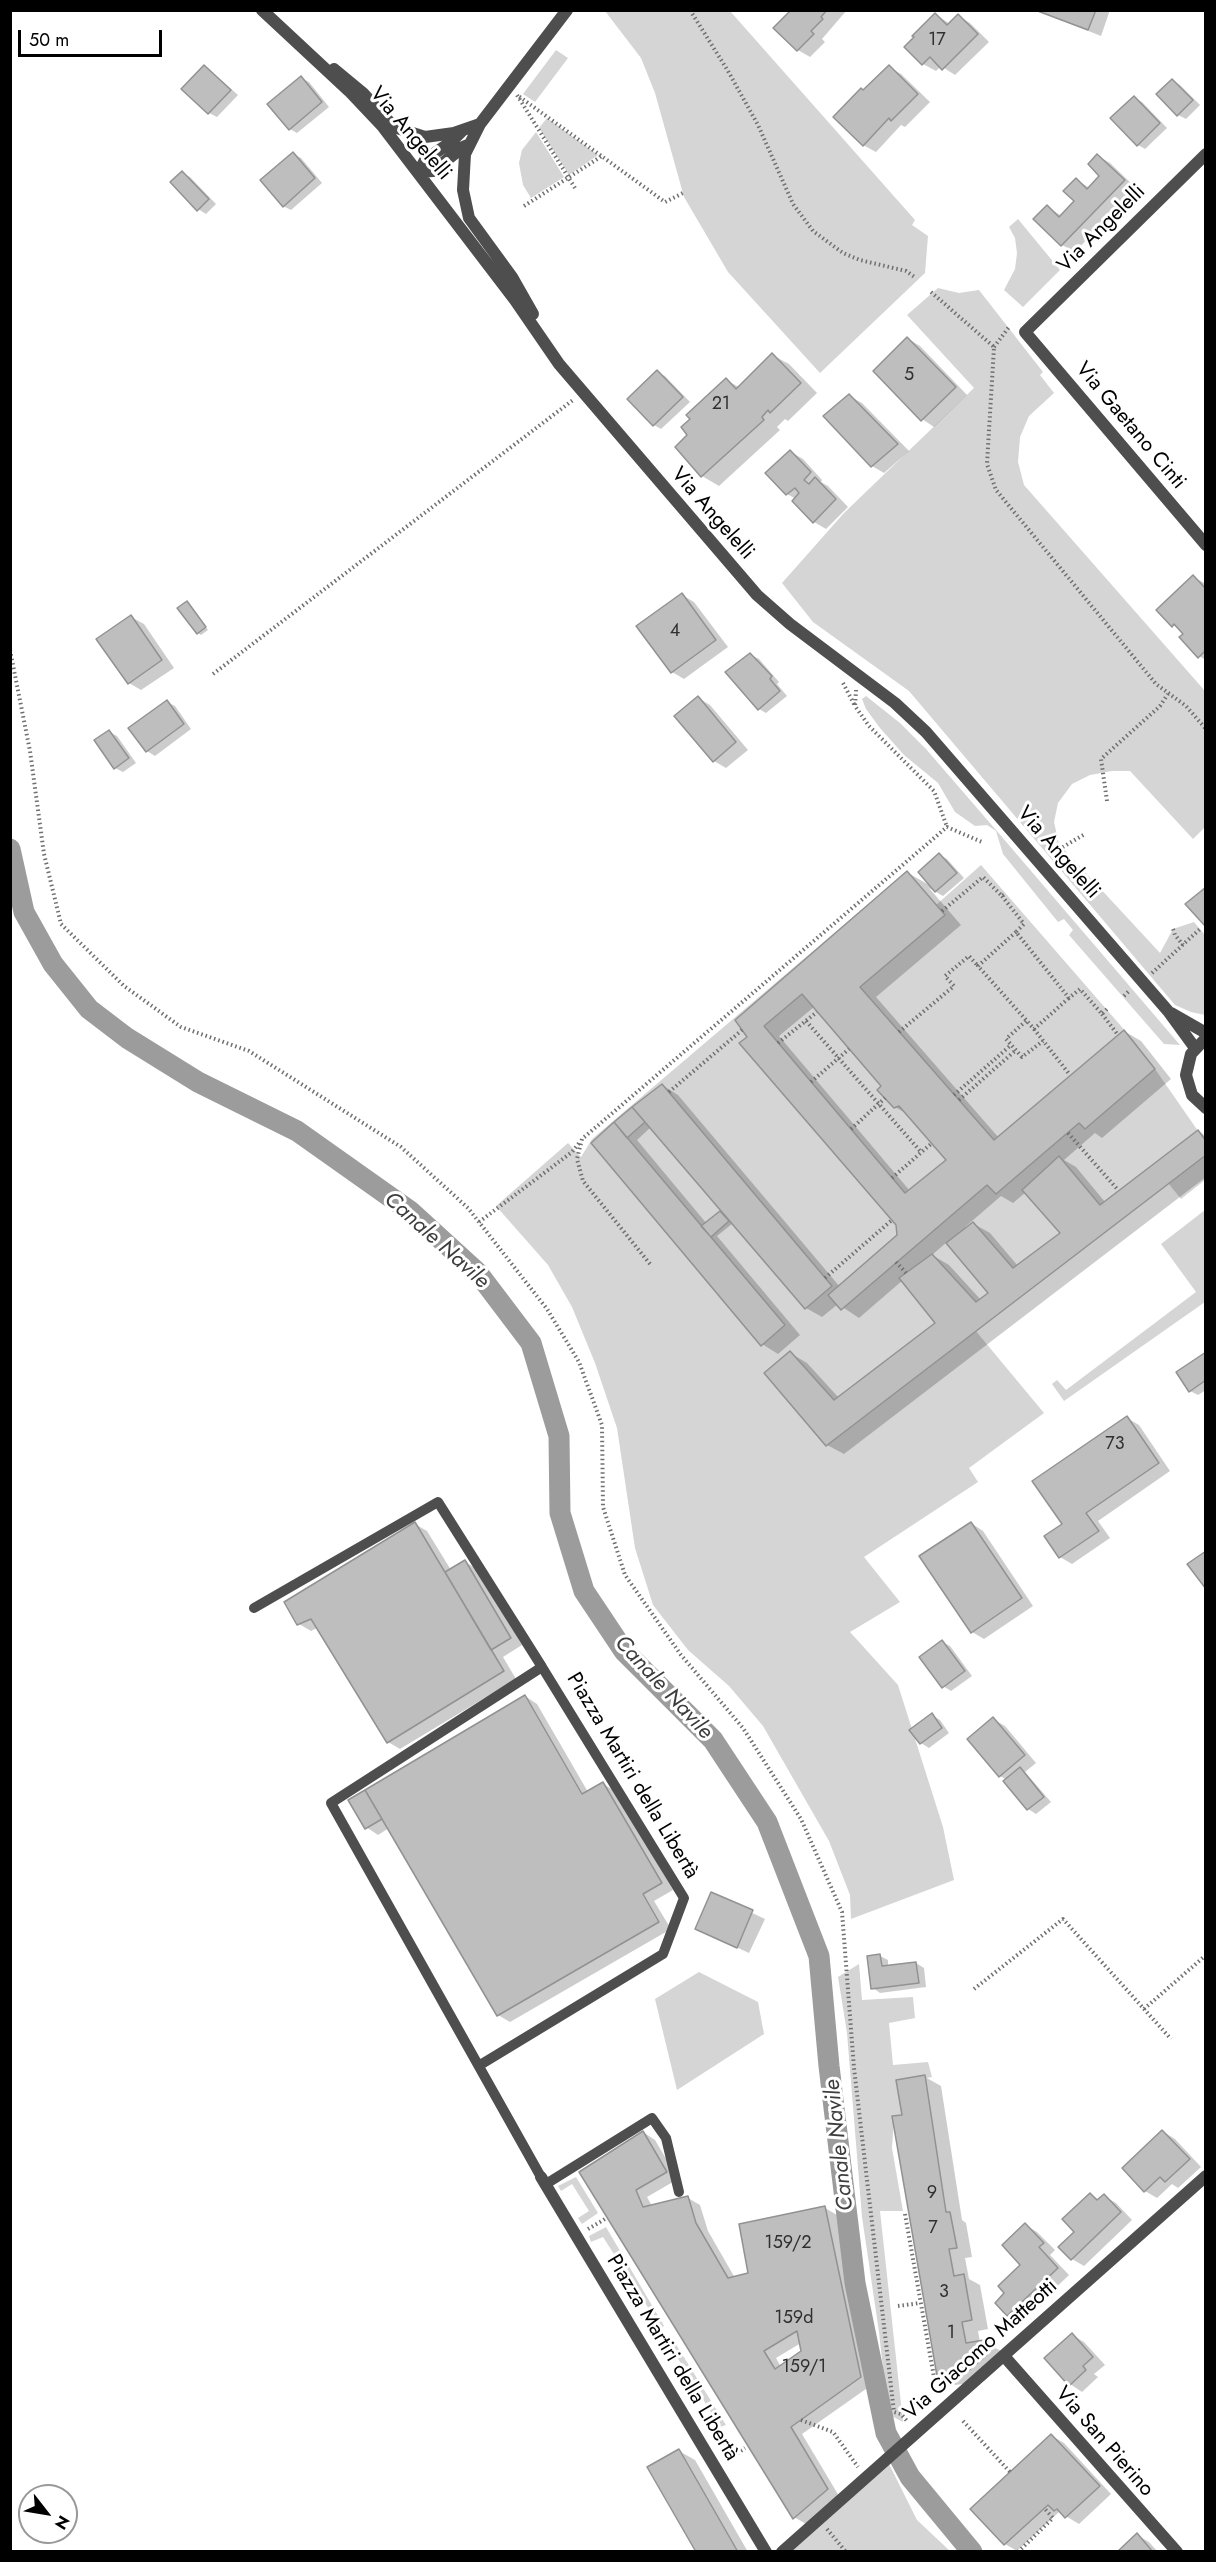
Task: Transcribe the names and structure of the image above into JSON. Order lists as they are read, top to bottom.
{
  "streets": {
    "street": [
      "Via Angelelli",
      "Via Gaetano Cinti",
      "Piazza Martiri della Libertà",
      "Via Giacomo Matteotti",
      "Via San Pierino"
    ]
  },
  "crossings": [
    ["Via Angelelli", "Via Gaetano Cinti"],
    ["Via Giacomo Matteotti", "Via San Pierino"]
  ],
  "water": ["Canale Navile"],
  "house_numbers": [
    "17",
    "5",
    "21",
    "4",
    "73",
    "9",
    "7",
    "159/2",
    "3",
    "159d",
    "1",
    "159/1"
  ],
  "scale_bar": "50 m",
  "north": "bottom right"
}
